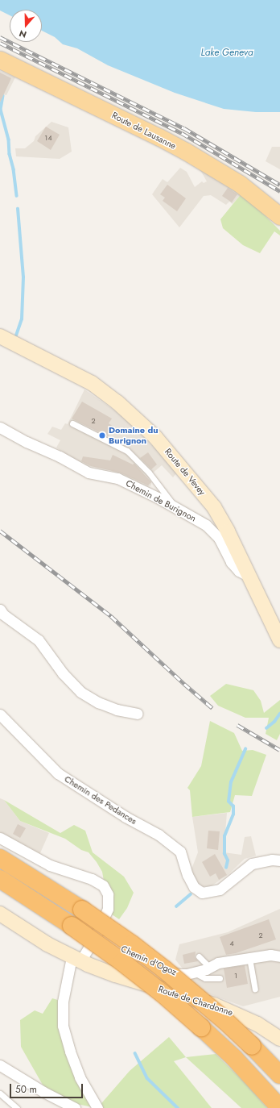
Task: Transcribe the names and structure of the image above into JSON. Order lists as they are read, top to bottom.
{
  "streets": {
    "main road": ["Route de Lausanne", "Route de Vevey", "Route de Chardonne"],
    "street": ["Chemin de Burignon", "Chemin des Pedances", "Chemin d'Ogoz"]
  },
  "crossings": [
    ["Route de Vevey", "Chemin de Burignon"]
  ],
  "water": ["Lake Geneva"],
  "places": ["Domaine du Burignon"],
  "house_numbers": [
    "14",
    "2",
    "2",
    "4",
    "1"
  ],
  "scale_bar": "50 m",
  "north": "bottom"
}
